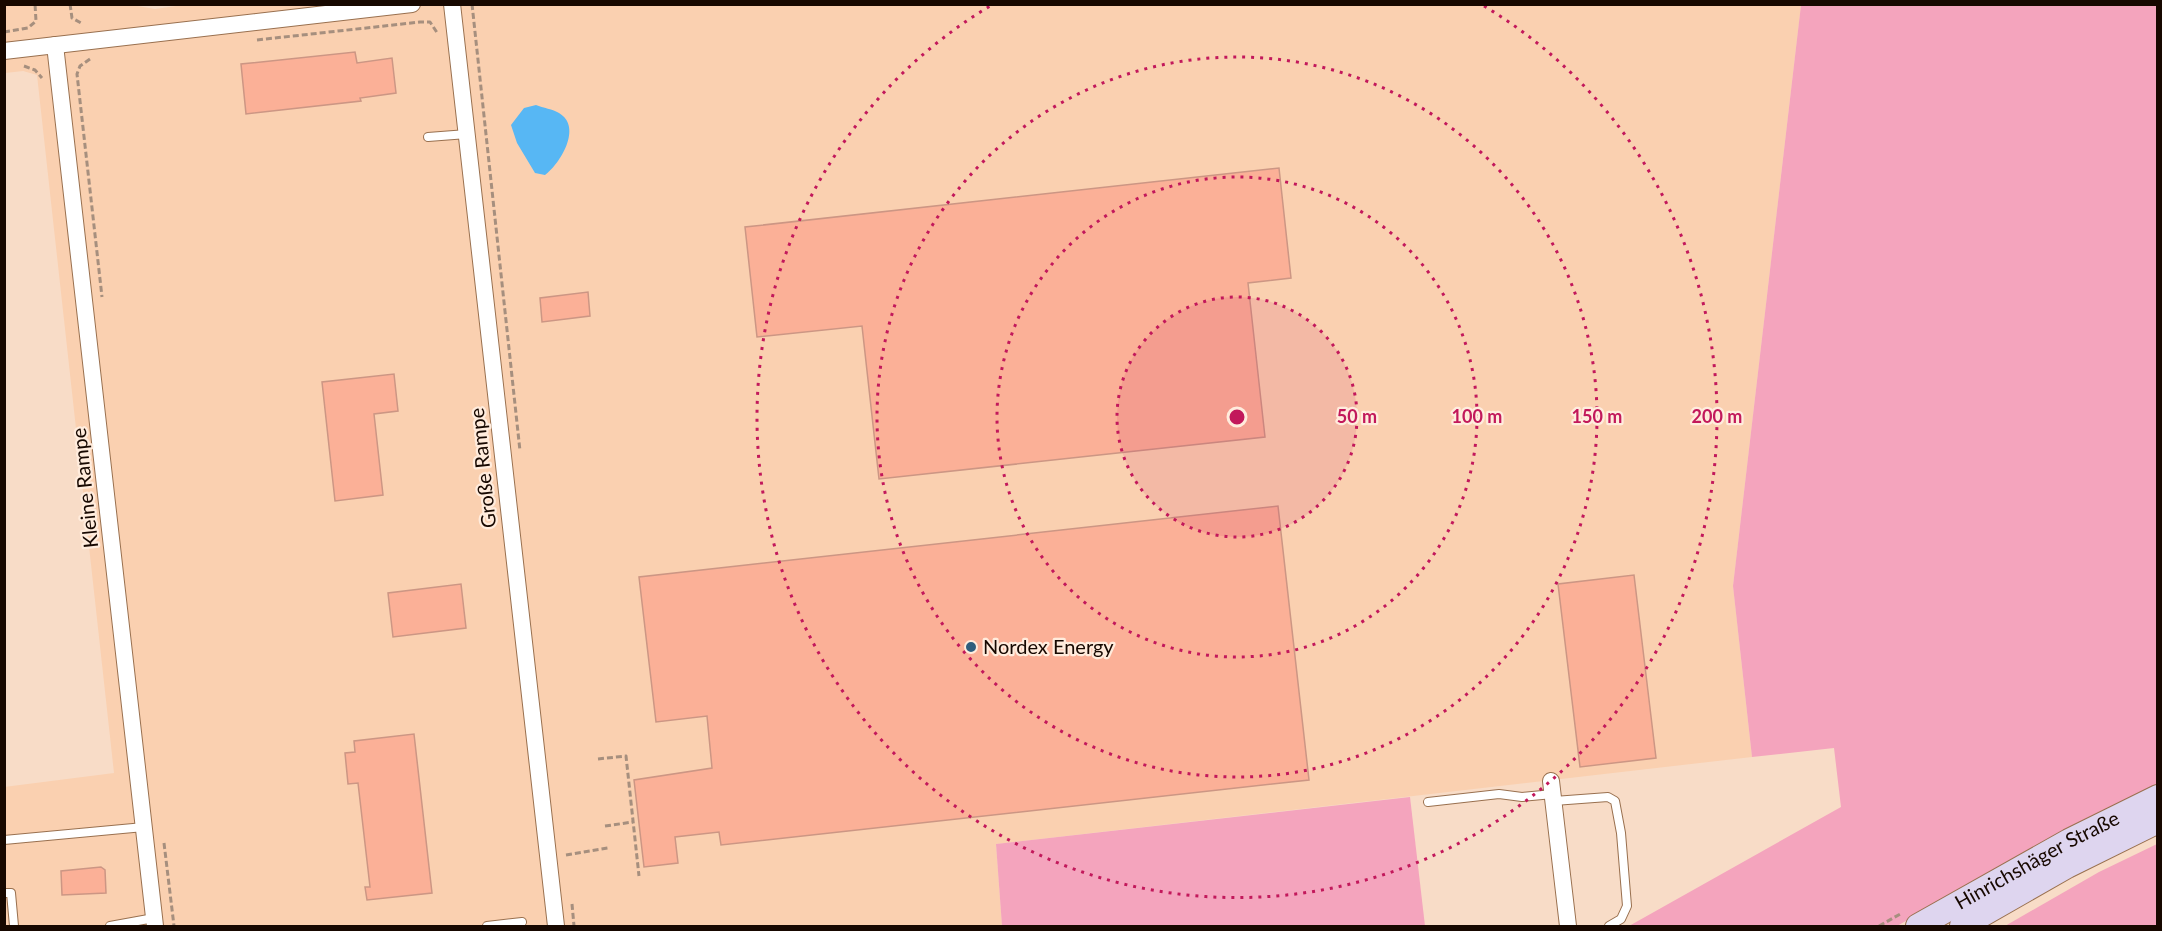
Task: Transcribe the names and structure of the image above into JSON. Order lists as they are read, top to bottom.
{
  "streets": {
    "main road": ["Hinrichshäger Straße"],
    "street": ["Große Rampe", "Kleine Rampe"]
  },
  "places": ["Nordex Energy"],
  "rings": [
    "50 m",
    "100 m",
    "150 m",
    "200 m"
  ]
}
